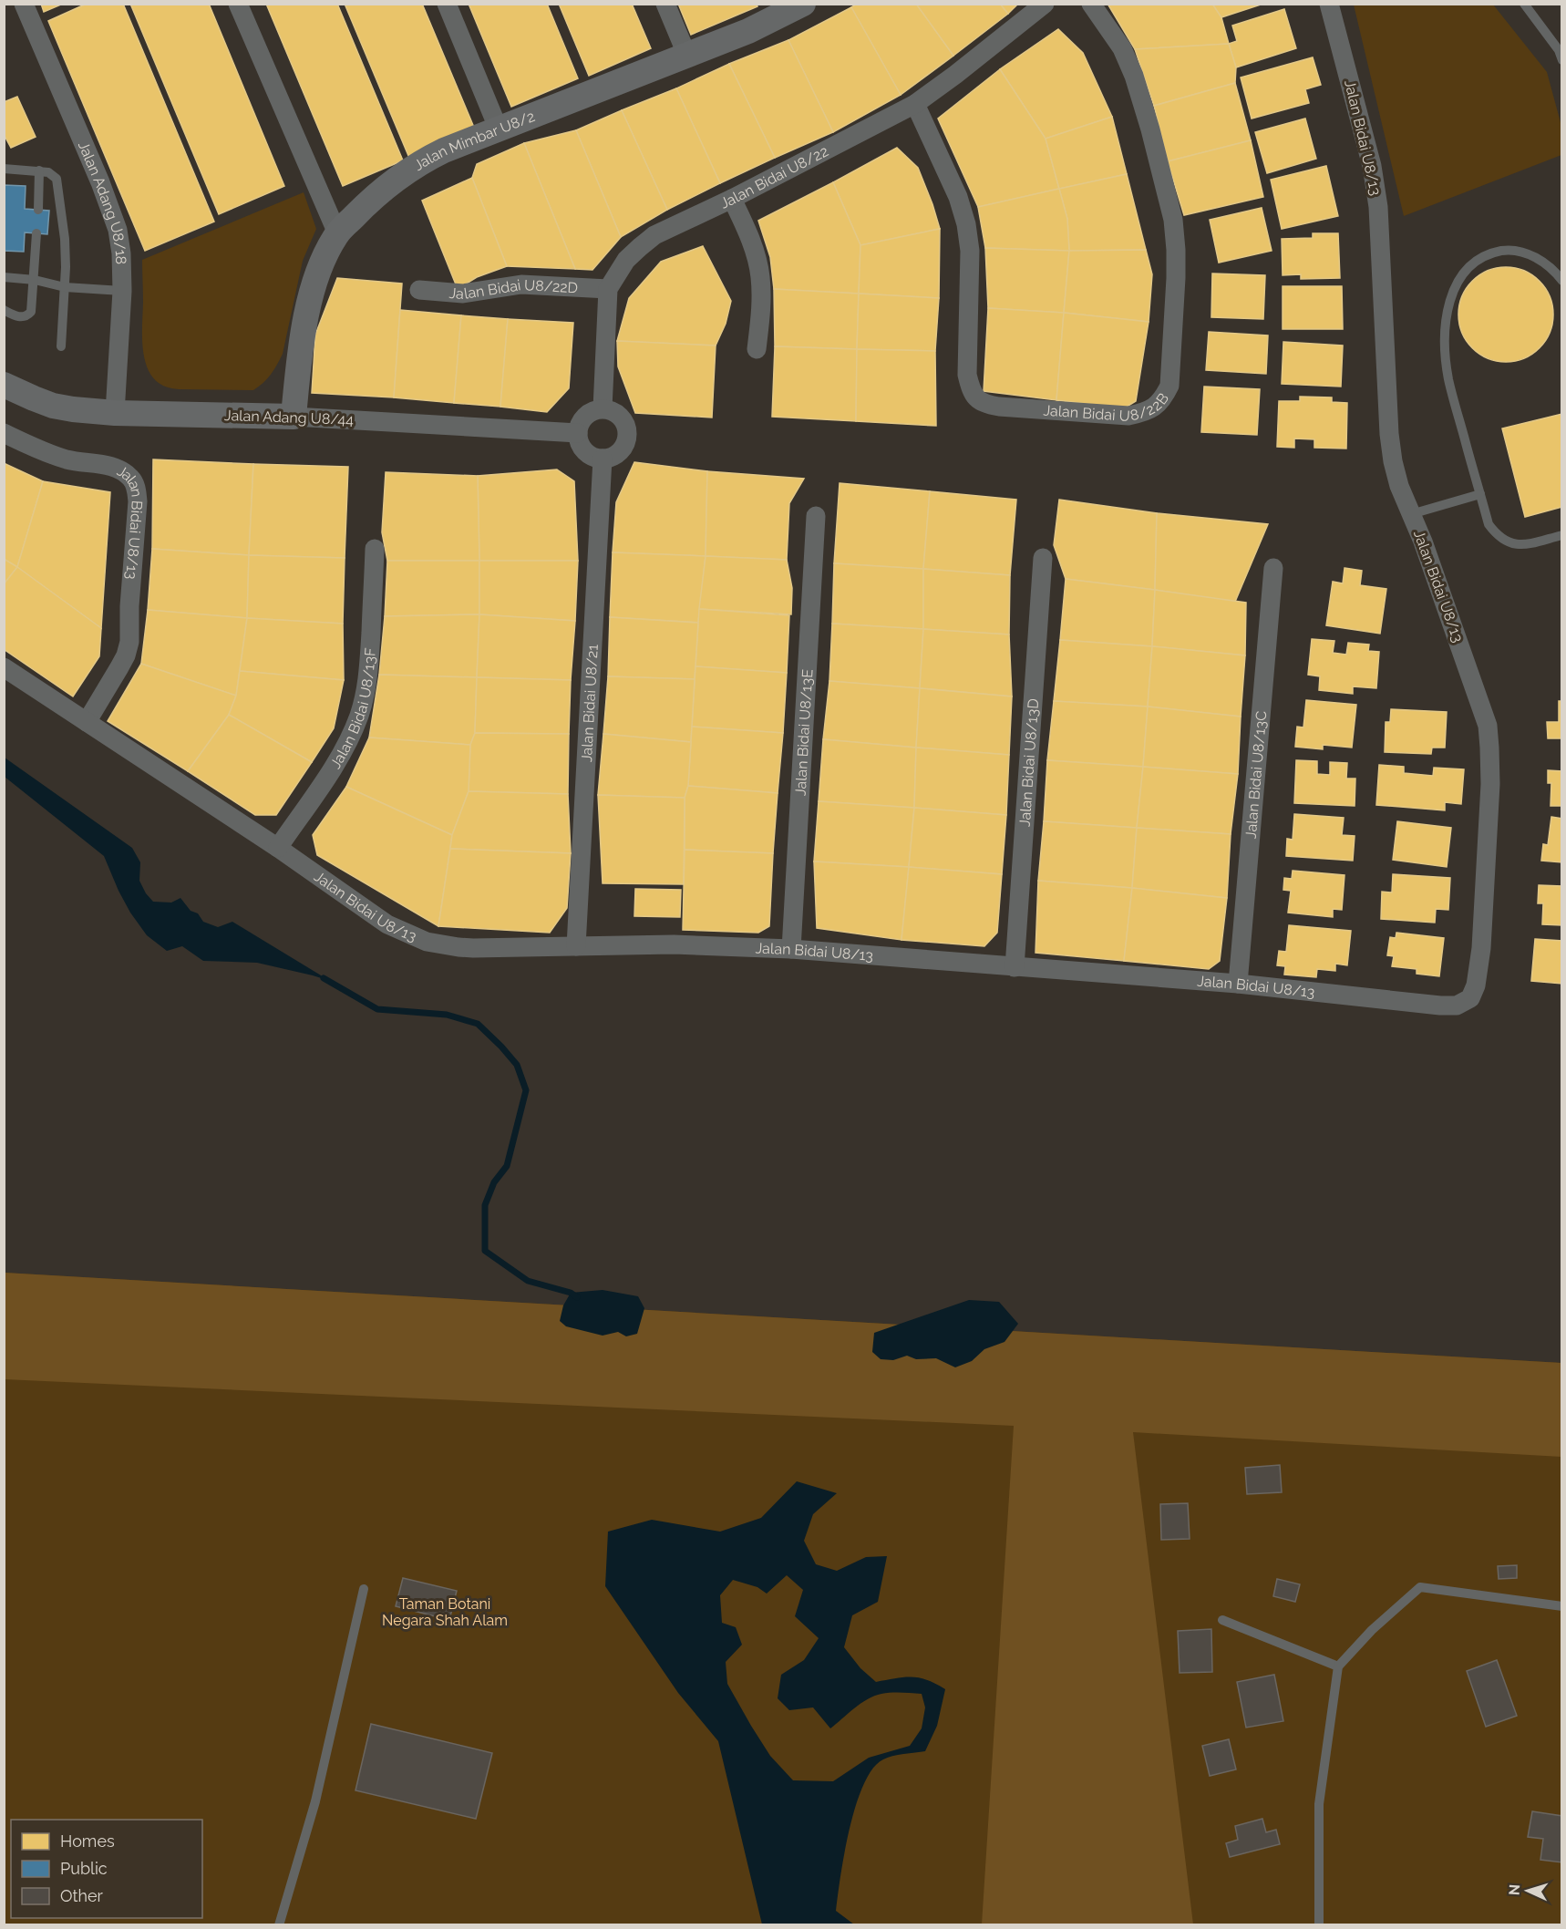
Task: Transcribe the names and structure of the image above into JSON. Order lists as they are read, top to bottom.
{
  "streets": {
    "street": [
      "Jalan Bidai U8/13",
      "Jalan Mimbar U8/2",
      "Jalan Bidai U8/22",
      "Jalan Adang U8/18",
      "Jalan Bidai U8/22D",
      "Jalan Bidai U8/22B",
      "Jalan Adang U8/44",
      "Jalan Bidai U8/21",
      "Jalan Bidai U8/13F",
      "Jalan Bidai U8/13E",
      "Jalan Bidai U8/13D",
      "Jalan Bidai U8/13C"
    ]
  },
  "crossings": [
    ["Jalan Bidai U8/13", "Jalan Bidai U8/21"],
    ["Jalan Bidai U8/13", "Jalan Bidai U8/13F"],
    ["Jalan Bidai U8/13", "Jalan Bidai U8/13E"],
    ["Jalan Bidai U8/13", "Jalan Bidai U8/13D"],
    ["Jalan Bidai U8/13", "Jalan Bidai U8/13C"],
    ["Jalan Mimbar U8/2", "Jalan Adang U8/44"],
    ["Jalan Bidai U8/22", "Jalan Bidai U8/22D"],
    ["Jalan Bidai U8/22", "Jalan Bidai U8/22B"],
    ["Jalan Bidai U8/22", "Jalan Adang U8/44"],
    ["Jalan Bidai U8/22", "Jalan Bidai U8/21"],
    ["Jalan Adang U8/18", "Jalan Adang U8/44"],
    ["Jalan Adang U8/44", "Jalan Bidai U8/21"]
  ],
  "parks": ["Taman Botani Negara Shah Alam"],
  "legend": ["Homes", "Public", "Other"],
  "north": "left"
}
